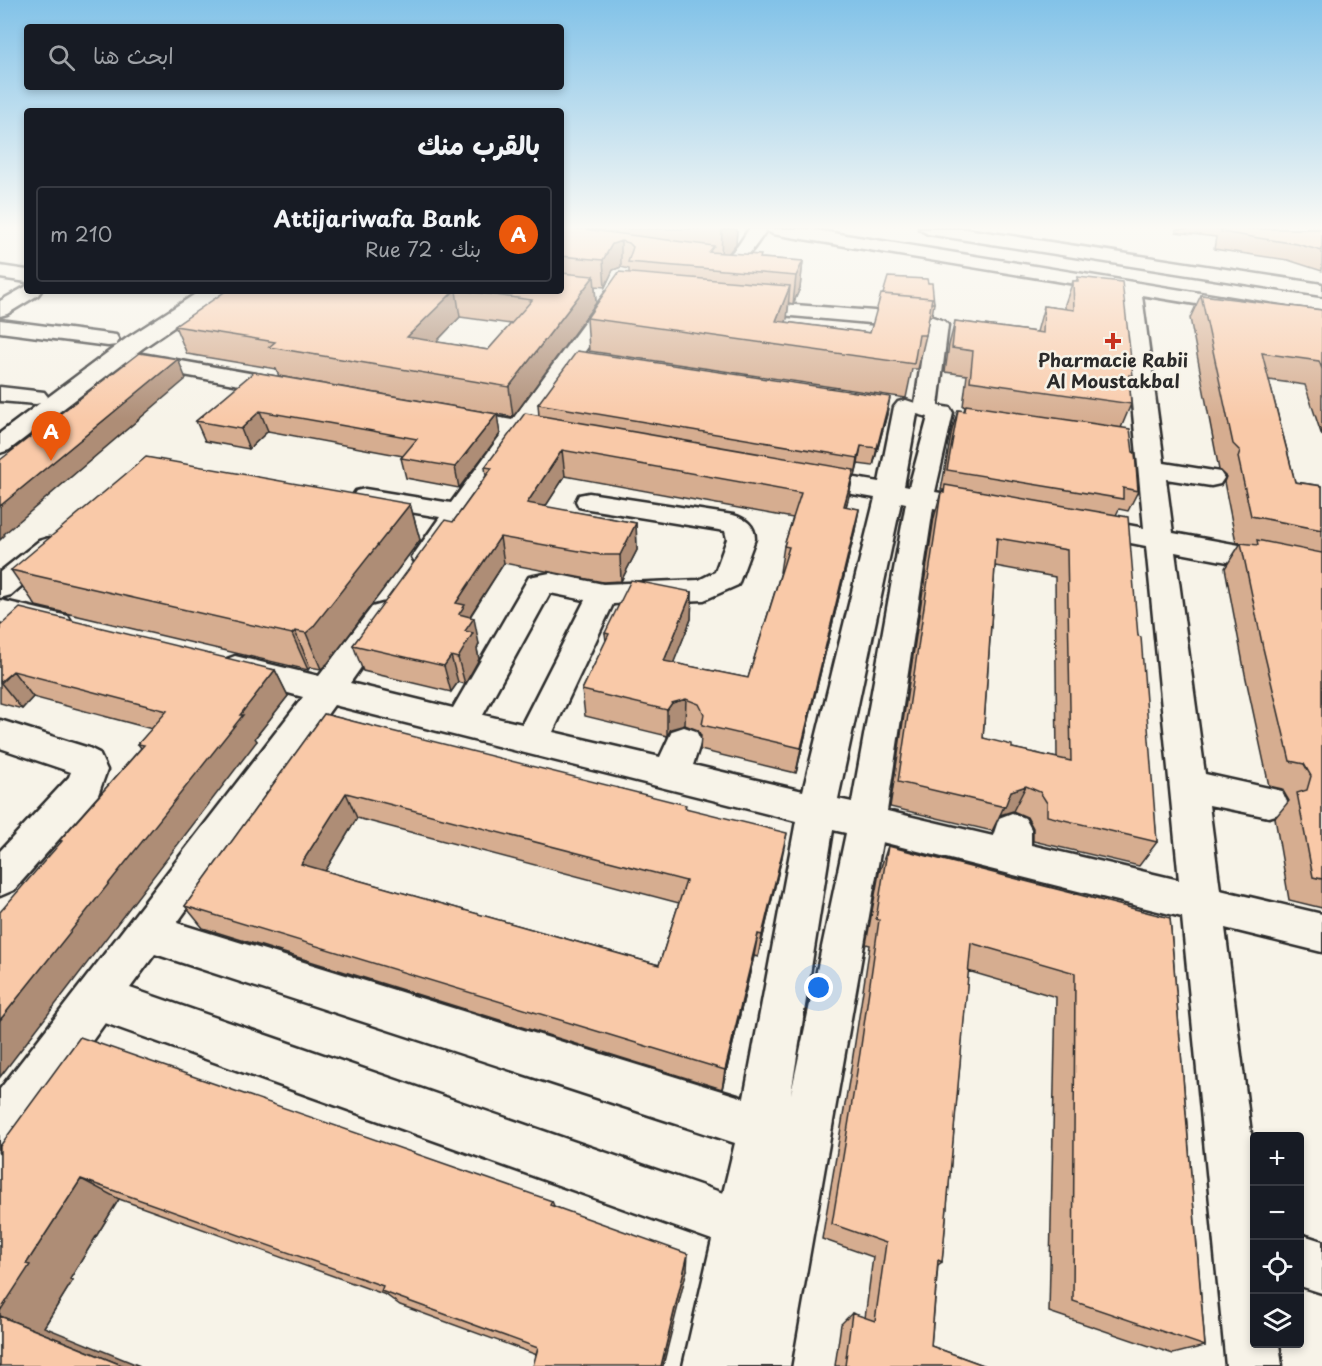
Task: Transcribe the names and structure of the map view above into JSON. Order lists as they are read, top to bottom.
{
  "places": {
    "health": ["Pharmacie Rabii Al Moustakbal"]
  },
  "page": {
    "search": "ابحث هنا",
    "heading": "بالقرب منك",
    "list": [
      {
        "mark": "A",
        "name": "Attijariwafa Bank",
        "note": "بنك · Rue 72",
        "value": "210 m"
      }
    ],
    "pins": "A",
    "map_buttons": ["+", "−"]
  }
}
